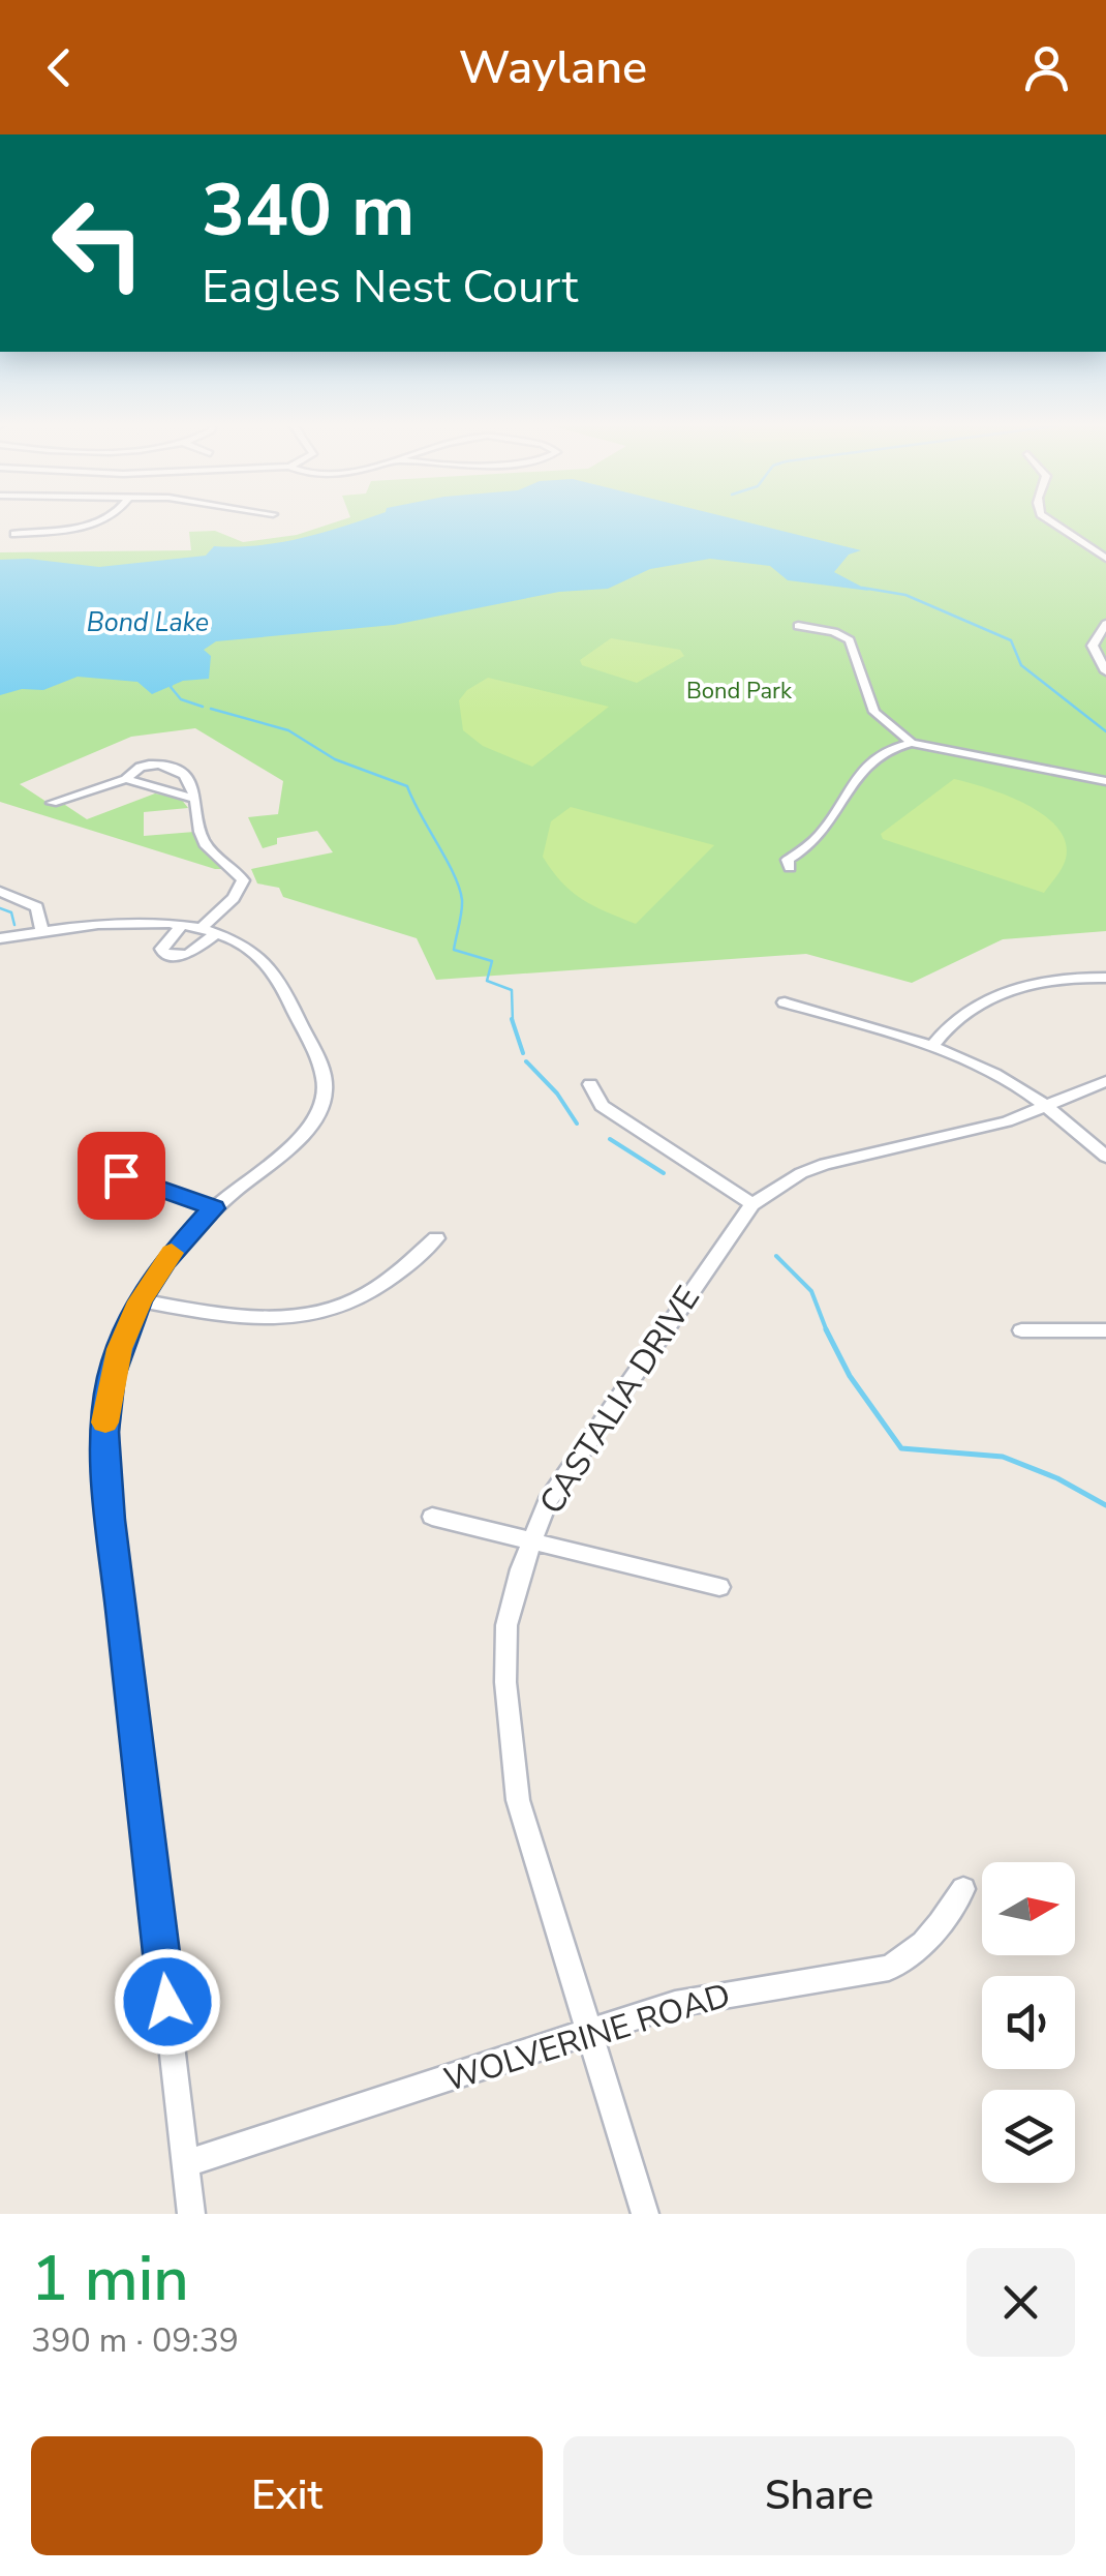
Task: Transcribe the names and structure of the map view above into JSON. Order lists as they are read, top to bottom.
{
  "streets": {
    "street": ["CASTALIA DRIVE", "WOLVERINE ROAD"]
  },
  "crossings": [
    ["CASTALIA DRIVE", "WOLVERINE ROAD"]
  ],
  "water": ["Bond Lake"],
  "parks": ["Bond Park"],
  "north": "right",
  "page": {
    "header": "Waylane",
    "turn": ["340 m", "Eagles Nest Court"],
    "heading": ["1 min", "390 m · 09:39"],
    "buttons": ["Exit", "Share"]
  }
}
